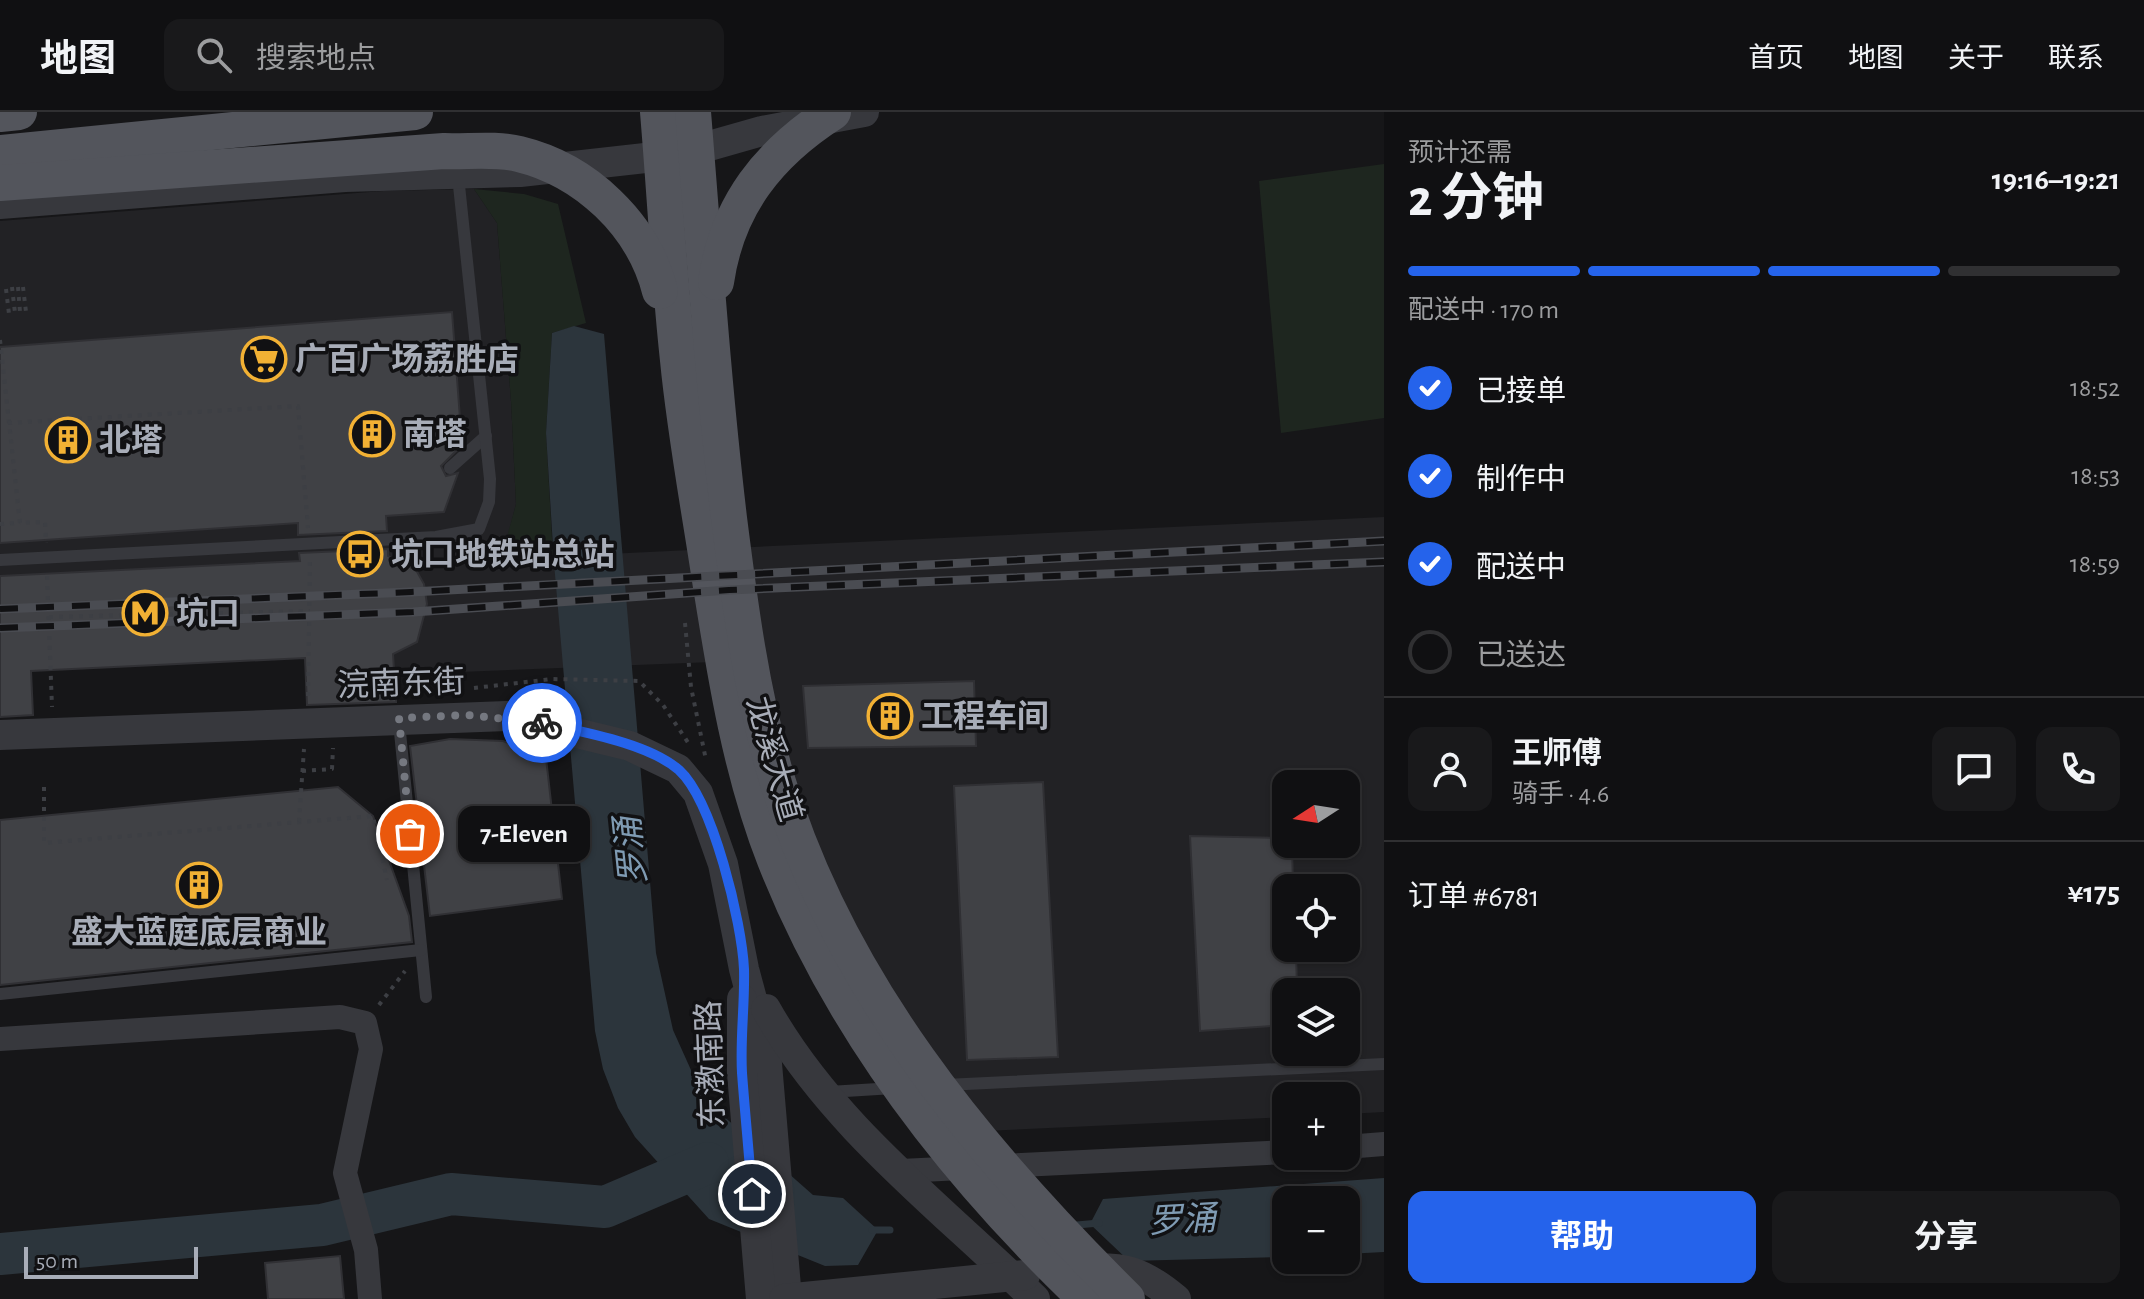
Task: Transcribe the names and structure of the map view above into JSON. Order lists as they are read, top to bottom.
{
  "streets": {
    "main road": ["龙溪大道"],
    "street": ["浣南东街", "东漖南路"]
  },
  "crossings": [
    ["浣南东街", "东漖南路"]
  ],
  "water": ["罗涌"],
  "places": {
    "supermarket": ["广百广场荔胜店"],
    "building": [
      "南塔",
      "北塔",
      "工程车间",
      "盛大蓝庭底层商业"
    ],
    "bus stop": ["坑口地铁站总站"],
    "metro station": ["坑口"],
    "other": ["7-Eleven"]
  },
  "scale_bar": "50 m",
  "north": "left",
  "page": {
    "header": "地图",
    "search": "搜索地点",
    "nav": [
      "首页",
      "地图",
      "关于",
      "联系"
    ],
    "heading": ["2 分钟", "预计还需", "19:16–19:21"],
    "panel": [
      "王师傅",
      "骑手 · 4.6",
      "订单 #6781",
      "¥175"
    ],
    "bar": "配送中 · 170 m",
    "list": [
      ["已接单", "18:52"],
      ["制作中", "18:53"],
      ["配送中", "18:59"],
      "已送达"
    ],
    "map_buttons": ["+", "−"],
    "bubble": "7-Eleven",
    "buttons": ["帮助", "分享"],
    "scale": "50 m"
  }
}
